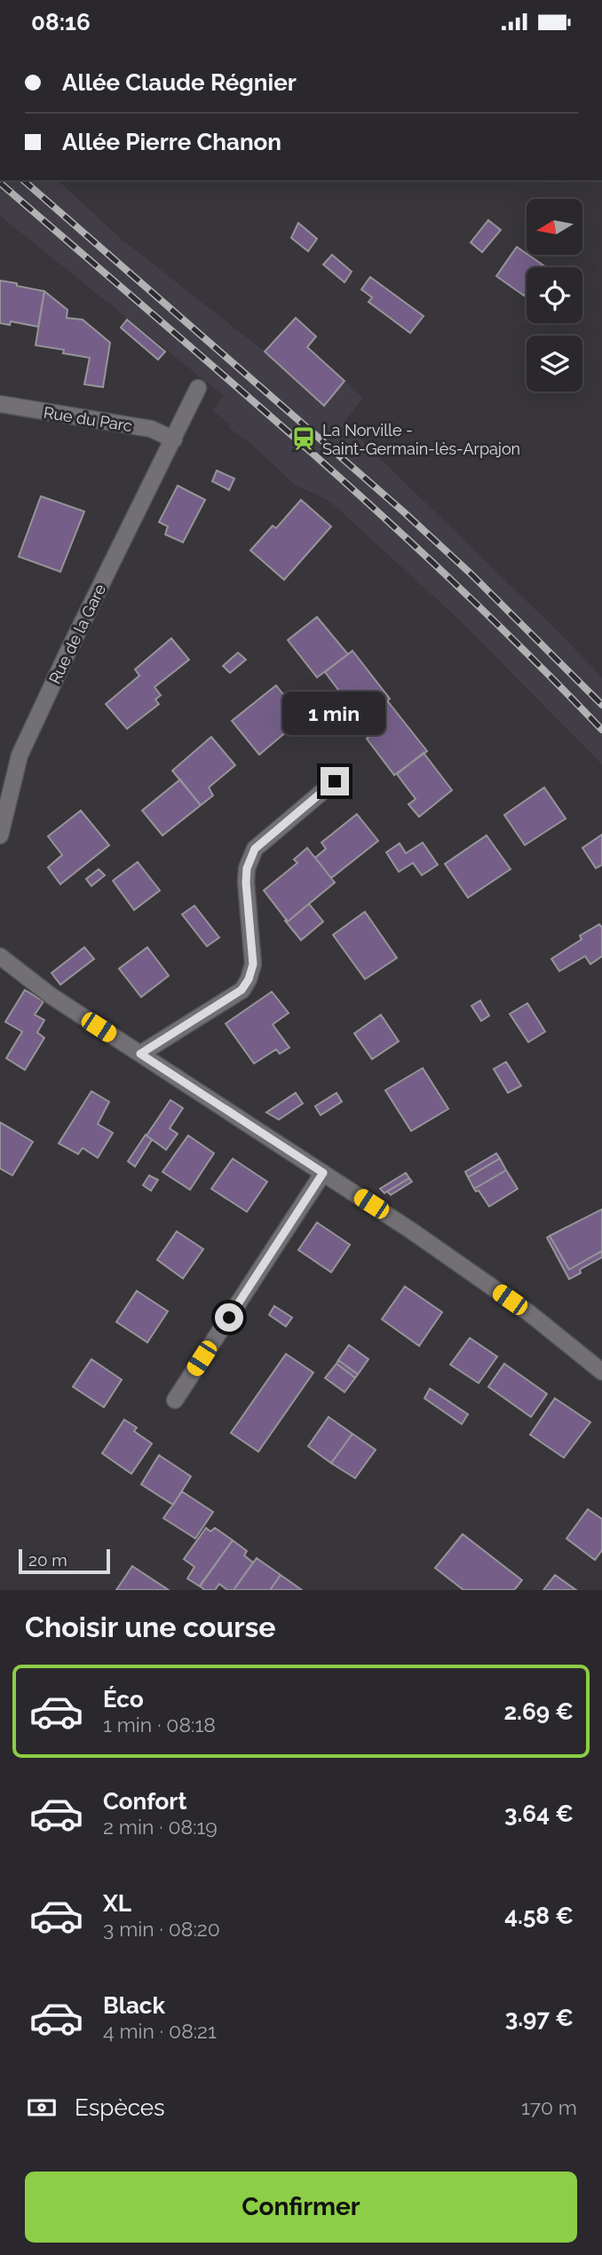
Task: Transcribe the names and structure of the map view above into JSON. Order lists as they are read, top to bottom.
{
  "streets": {
    "street": ["Rue du Parc", "Rue de la Gare"]
  },
  "crossings": [
    ["Rue du Parc", "Rue de la Gare"]
  ],
  "places": {
    "station": ["La Norville - Saint-Germain-lès-Arpajon"]
  },
  "scale_bar": "20 m",
  "north": "left",
  "page": {
    "status": "08:16",
    "banner": ["Allée Claude Régnier", "Allée Pierre Chanon"],
    "bubble": "1 min",
    "scale": "20 m",
    "heading": "Choisir une course",
    "list": [
      {
        "name": "Éco",
        "note": "1 min · 08:18",
        "value": "2.69 €"
      },
      {
        "name": "Confort",
        "note": "2 min · 08:19",
        "value": "3.64 €"
      },
      {
        "name": "XL",
        "note": "3 min · 08:20",
        "value": "4.58 €"
      },
      {
        "name": "Black",
        "note": "4 min · 08:21",
        "value": "3.97 €"
      }
    ],
    "pay": ["Espèces", "170 m"],
    "buttons": "Confirmer"
  }
}
